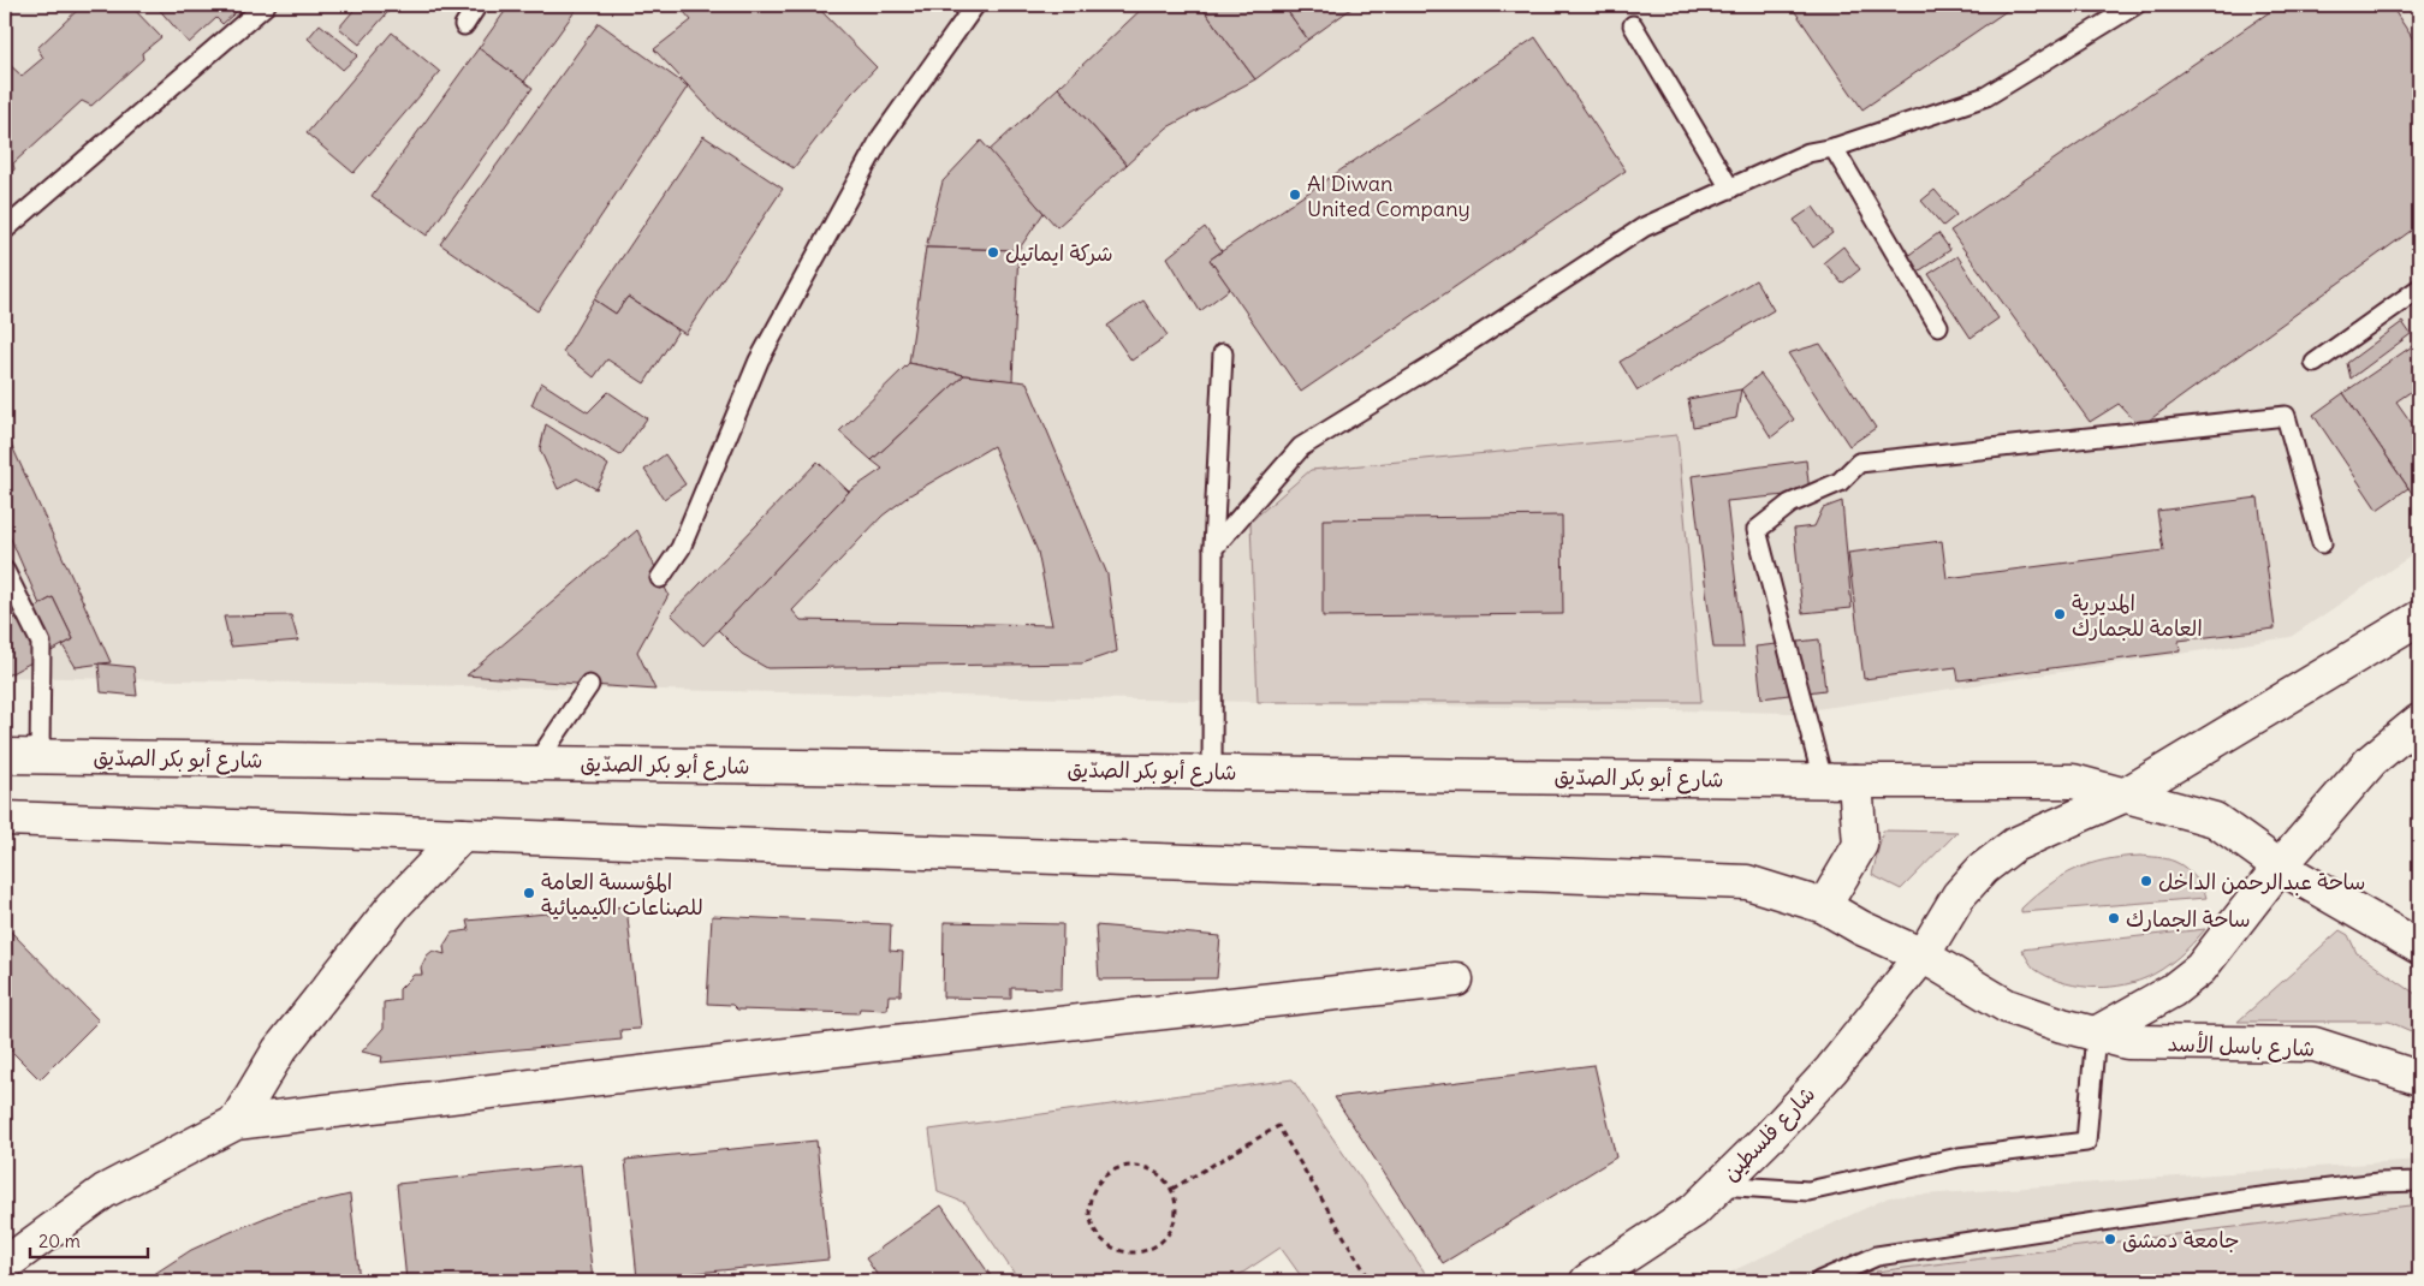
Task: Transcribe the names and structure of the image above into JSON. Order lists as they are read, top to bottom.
{
  "streets": {
    "main road": ["شارع أبو بكر الصدّيق", "شارع باسل الأسد", "شارع فلسطين"]
  },
  "crossings": [
    ["شارع أبو بكر الصدّيق", "شارع فلسطين"],
    ["شارع باسل الأسد", "شارع فلسطين"]
  ],
  "places": [
    "Al Diwan United Company",
    "شركة ايماتيل",
    "المديرية العامة للجمارك",
    "ساحة عبدالرحمن الداخل",
    "المؤسسة العامة للصناعات الكيميائية",
    "ساحة الجمارك",
    "جامعة دمشق"
  ],
  "scale_bar": "20 m"
}
